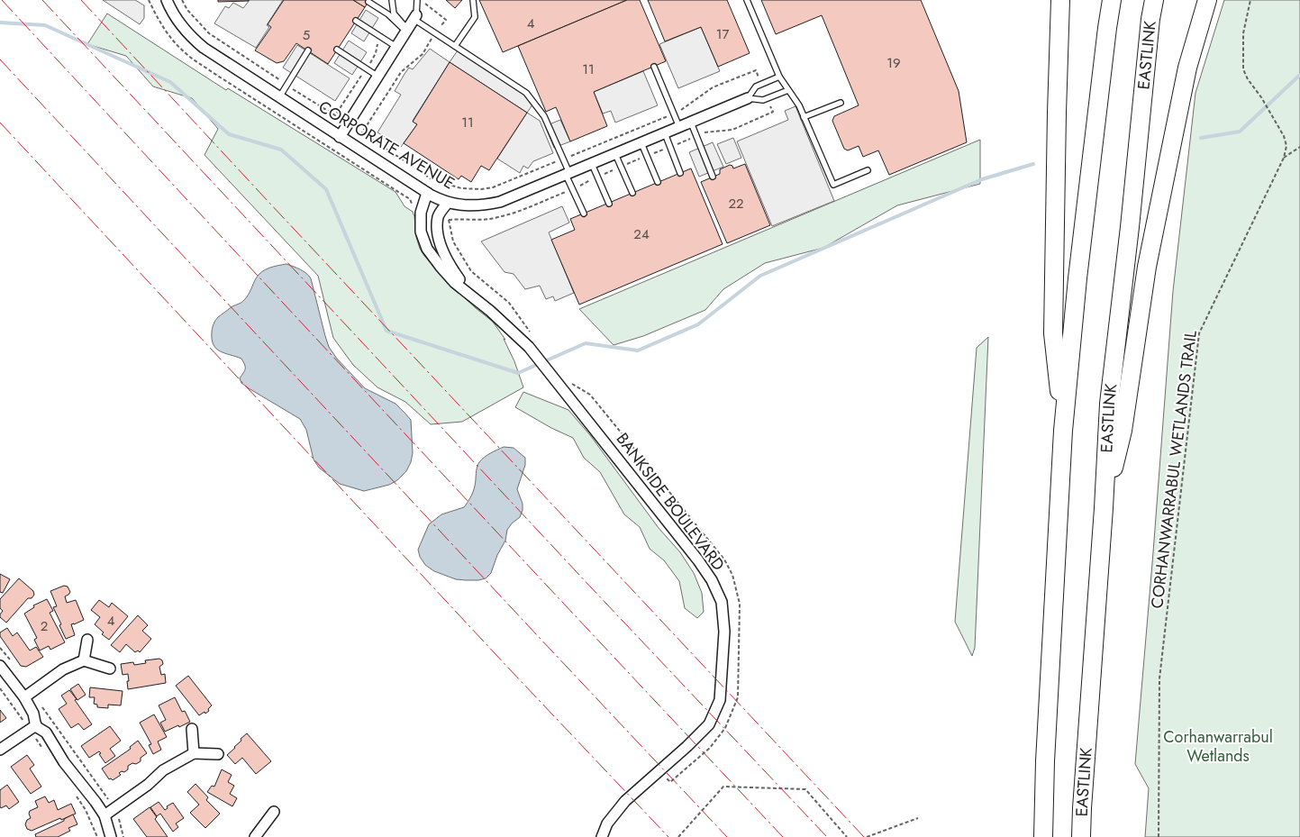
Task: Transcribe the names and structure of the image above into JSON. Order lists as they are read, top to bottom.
{
  "streets": {
    "highway": ["EASTLINK"],
    "street": ["CORPORATE AVENUE", "BANKSIDE BOULEVARD"],
    "path": ["CORHANWARRABUL WETLANDS TRAIL"]
  },
  "crossings": [
    ["CORPORATE AVENUE", "BANKSIDE BOULEVARD"]
  ],
  "parks": ["Corhanwarrabul Wetlands"],
  "house_numbers": [
    "4",
    "17",
    "5",
    "19",
    "11",
    "11",
    "22",
    "24",
    "4",
    "2"
  ]
}
